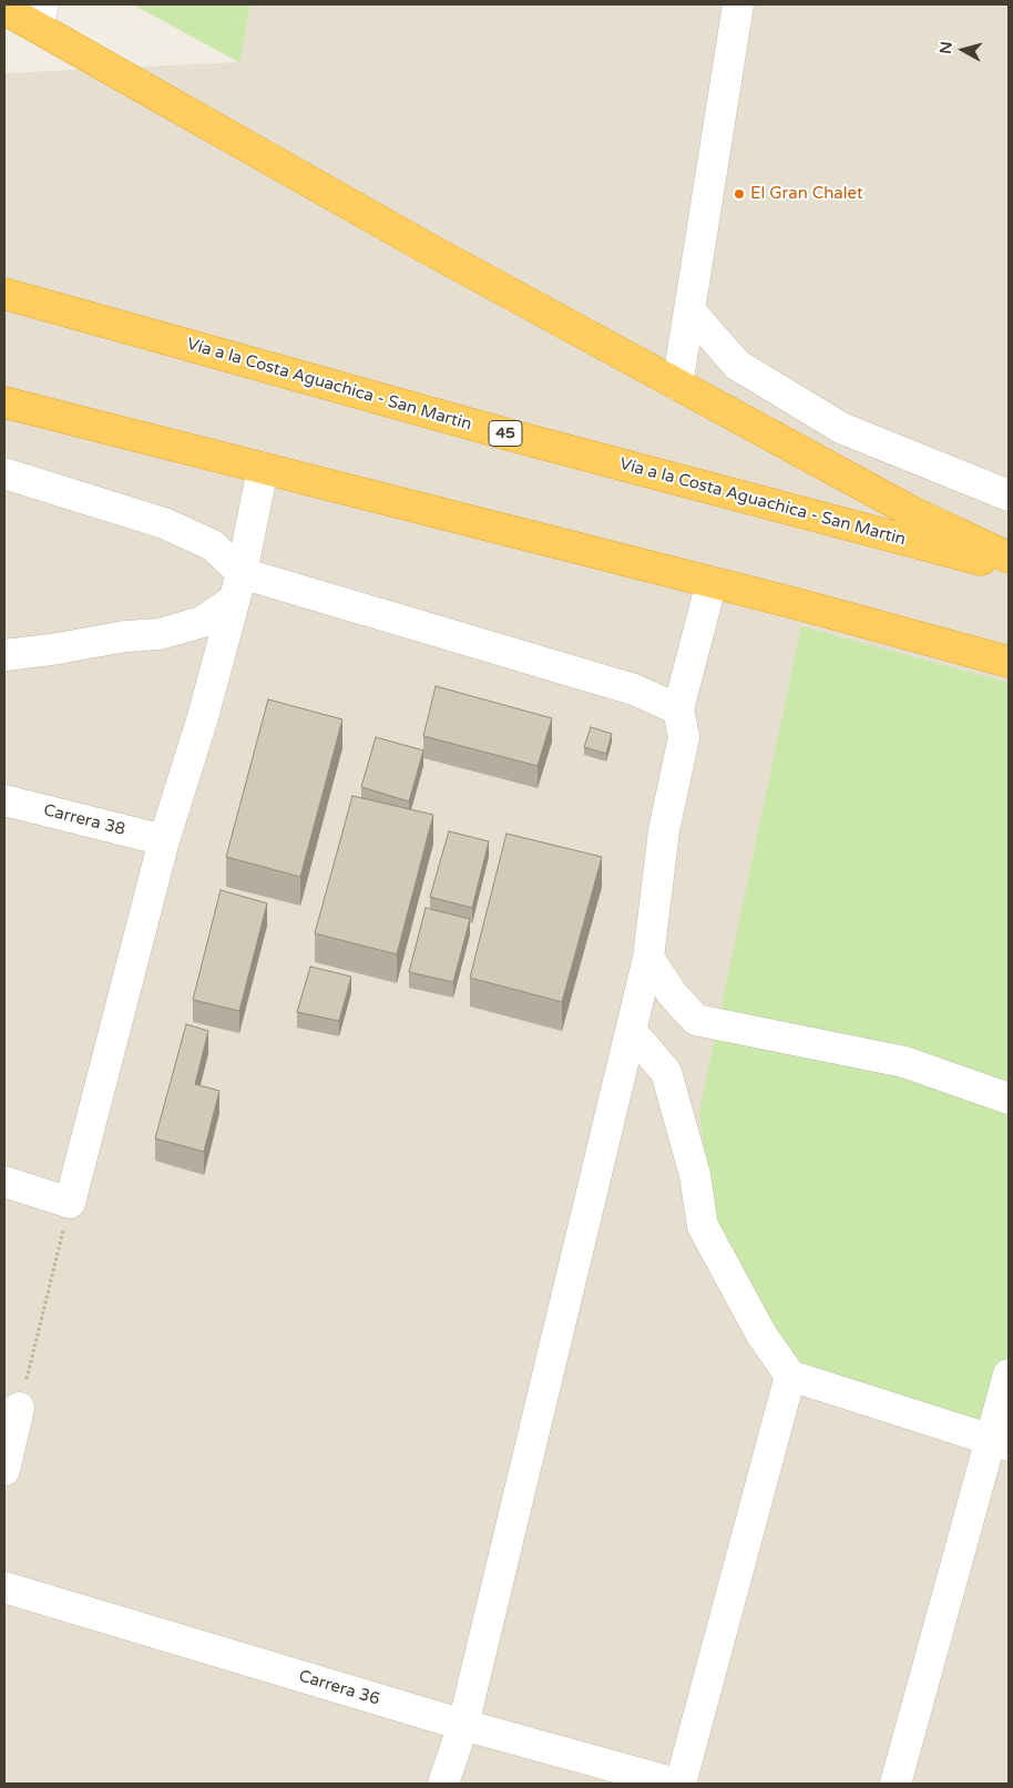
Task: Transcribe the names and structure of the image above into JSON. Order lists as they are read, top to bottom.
{
  "streets": {
    "highway": ["Vía a la Costa Aguachica - San Martin", "45"],
    "street": ["Carrera 38", "Carrera 36"]
  },
  "places": ["El Gran Chalet"],
  "north": "left"
}
